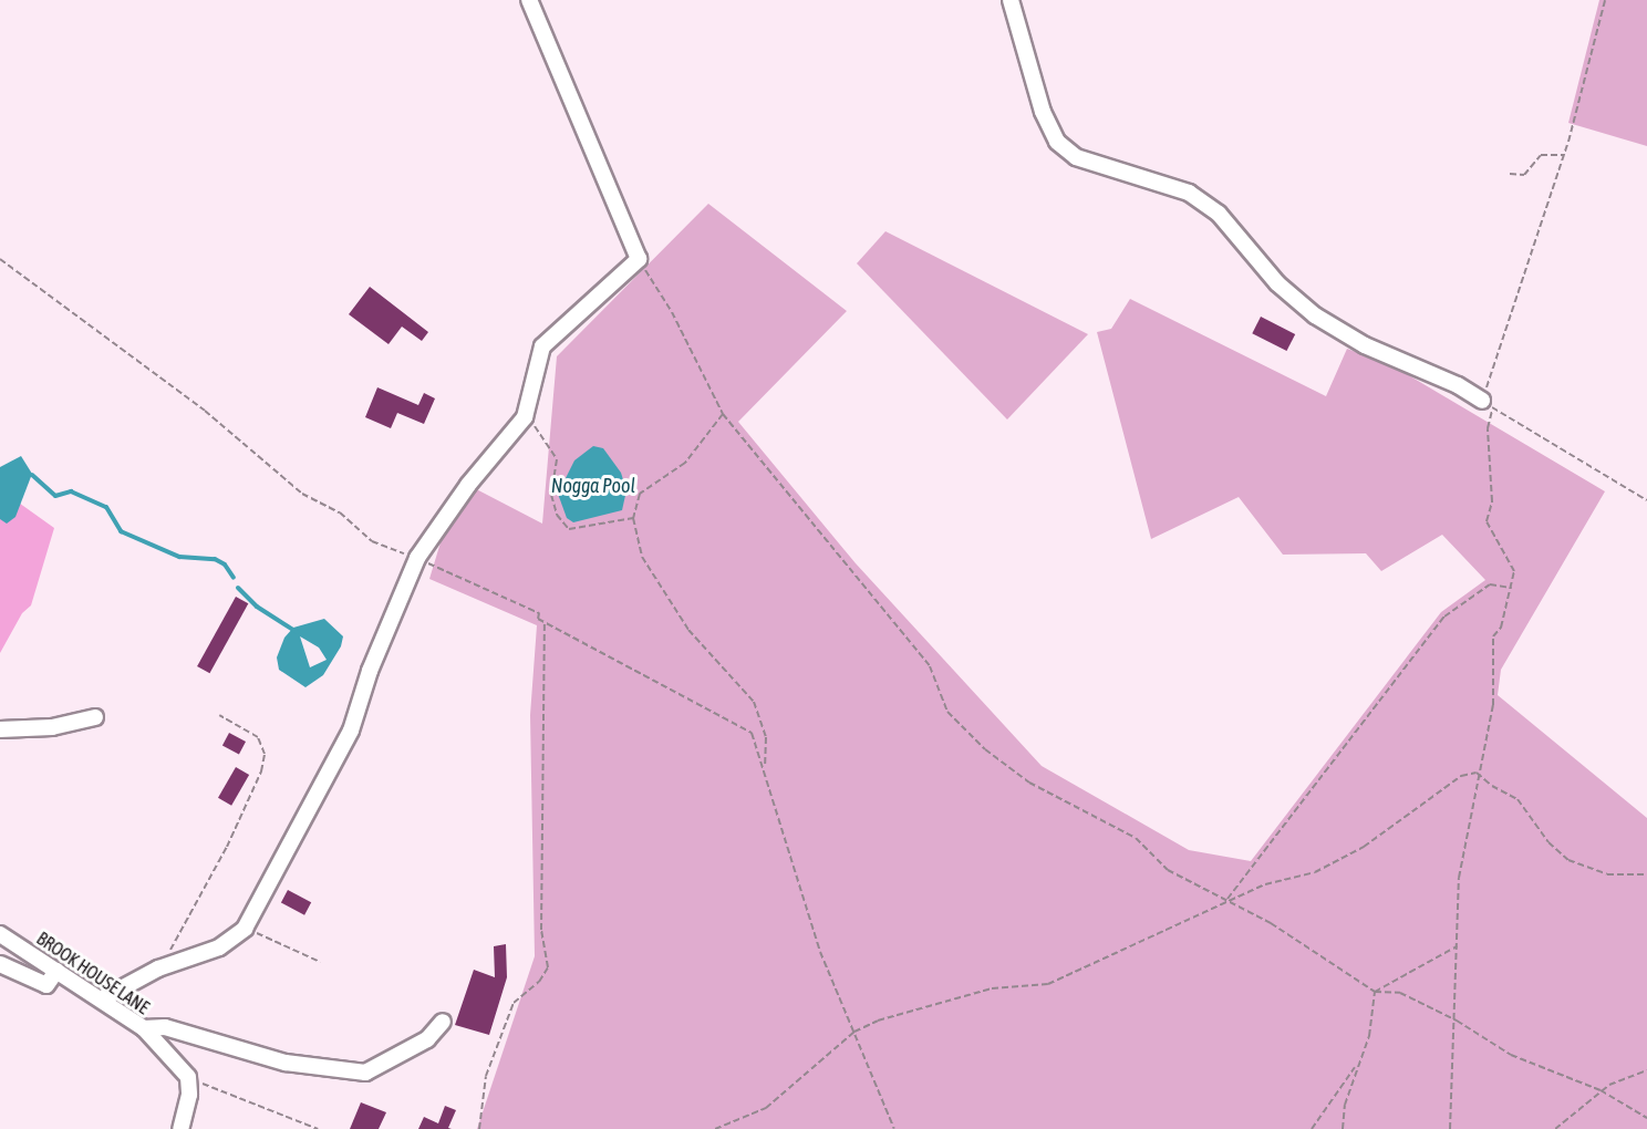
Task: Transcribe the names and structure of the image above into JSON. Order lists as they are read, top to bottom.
{
  "streets": {
    "street": ["BROOK HOUSE LANE"]
  },
  "water": ["Nogga Pool"]
}
